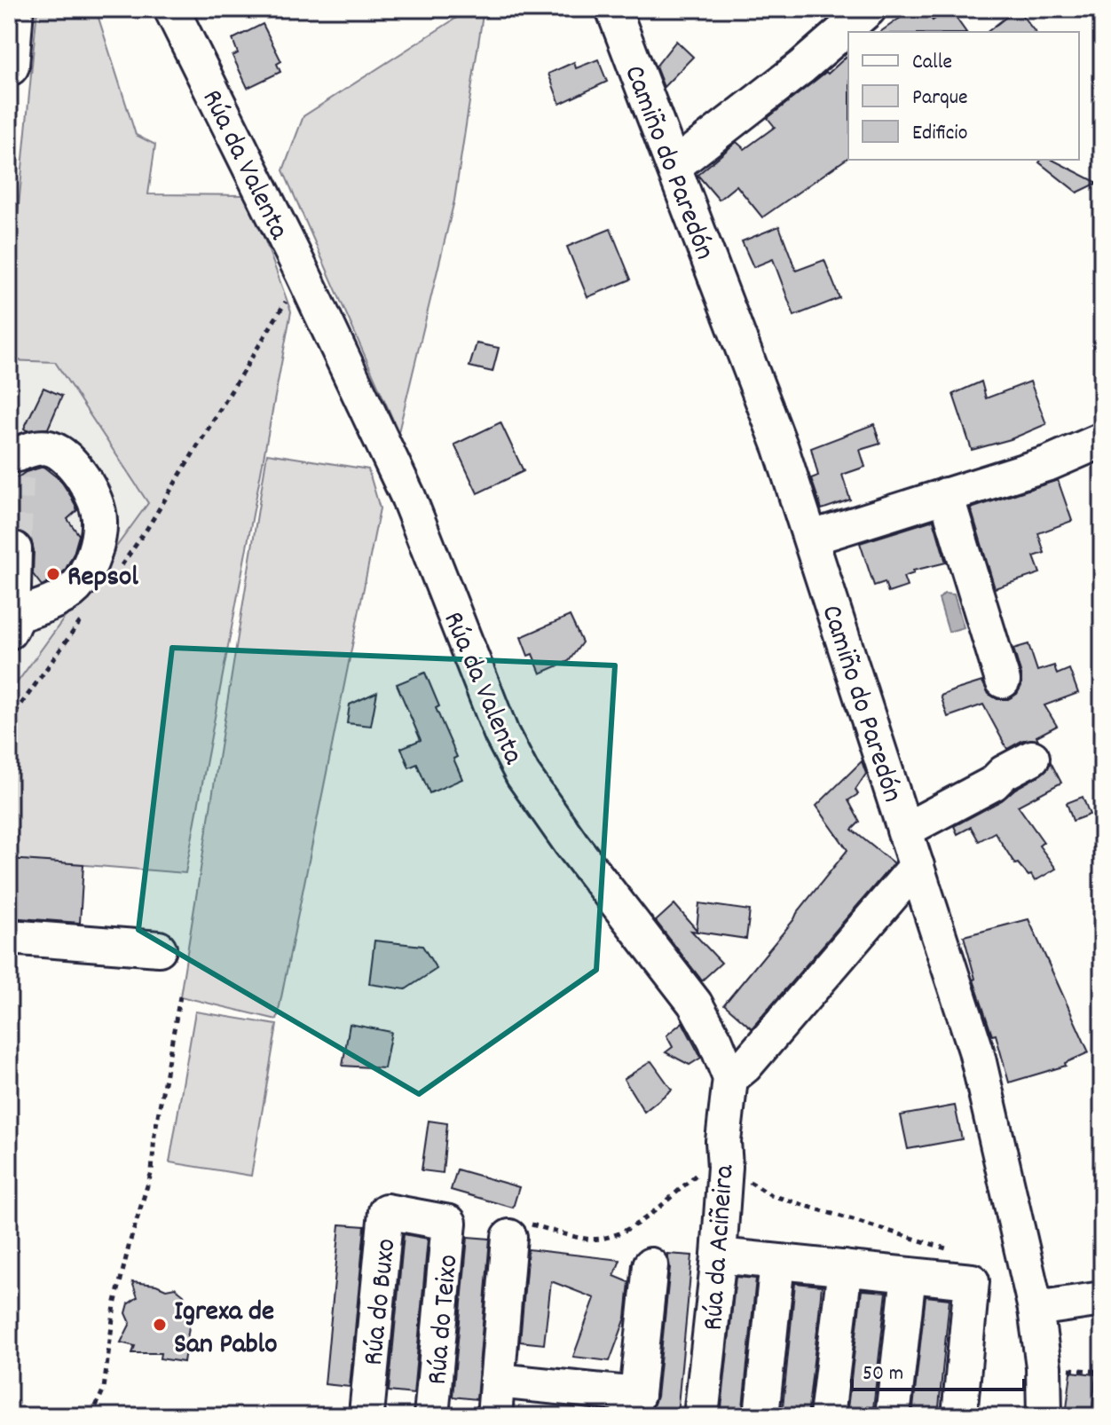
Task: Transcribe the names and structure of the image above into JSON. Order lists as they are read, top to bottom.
{
  "streets": {
    "street": [
      "Camiño do Paredón",
      "Rúa da Valenta",
      "Rúa da Aciñeira",
      "Rúa do Buxo",
      "Rúa do Teixo"
    ]
  },
  "crossings": [
    ["Rúa da Valenta", "Rúa da Aciñeira"],
    ["Rúa do Buxo", "Rúa do Teixo"]
  ],
  "places": ["Repsol", "Igrexa de San Pablo"],
  "legend": ["Calle", "Parque", "Edificio"],
  "scale_bar": "50 m"
}
